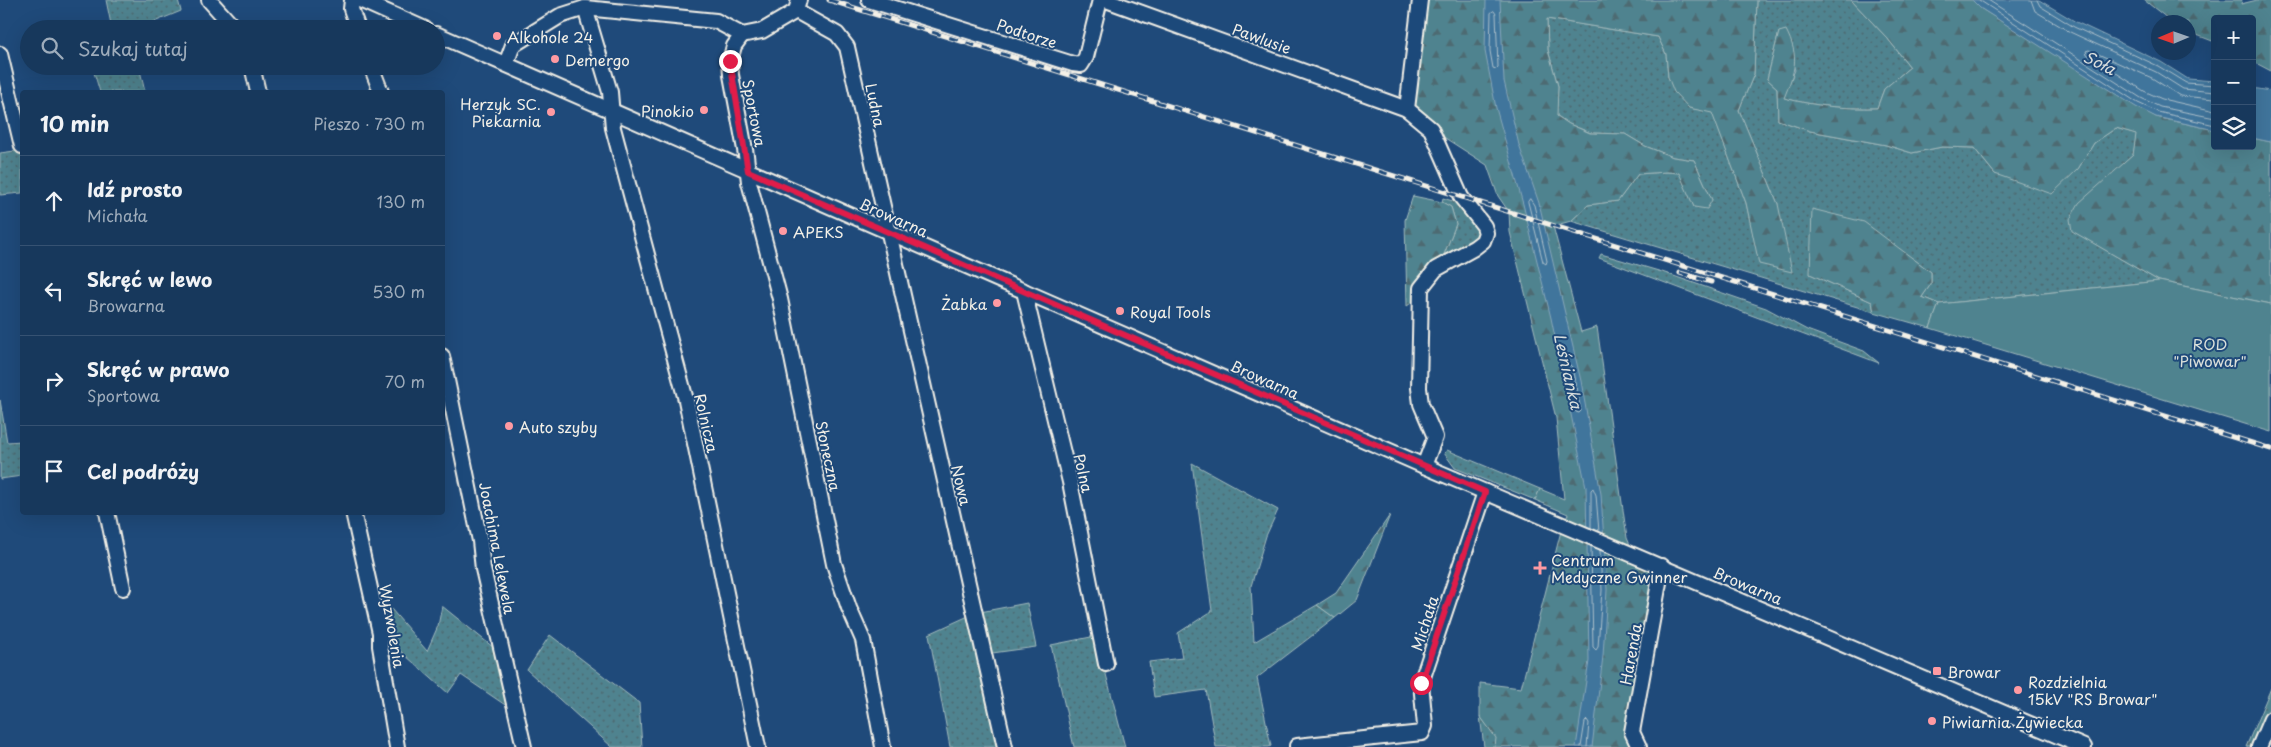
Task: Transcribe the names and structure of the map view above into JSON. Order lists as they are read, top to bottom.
{
  "streets": {
    "street": [
      "Podtorze",
      "Pawlusie",
      "Ludna",
      "Sportowa",
      "Browarna",
      "Rolnicza",
      "Słoneczna",
      "Polna",
      "Nowa",
      "Joachima Lelewela",
      "Michała",
      "Wyzwolenia",
      "Harenda"
    ]
  },
  "crossings": [
    ["Pawlusie", "Browarna"],
    ["Ludna", "Sportowa"],
    ["Ludna", "Browarna"],
    ["Ludna", "Nowa"],
    ["Sportowa", "Browarna"],
    ["Sportowa", "Słoneczna"],
    ["Browarna", "Rolnicza"],
    ["Browarna", "Słoneczna"],
    ["Browarna", "Polna"],
    ["Browarna", "Nowa"],
    ["Browarna", "Michała"],
    ["Browarna", "Harenda"]
  ],
  "water": ["Soła", "Leśnianka"],
  "parks": ["ROD \"Piwowar\""],
  "places": {
    "other": [
      "Alkohole 24",
      "Demergo",
      "Pinokio",
      "Herzyk SC. Piekarnia",
      "APEKS",
      "Żabka",
      "Royal Tools",
      "Auto szyby",
      "Rozdzielnia 15kV \"RS Browar\"",
      "Piwiarnia Żywiecka"
    ],
    "health": ["Centrum Medyczne Gwinner"],
    "transit": ["Browar"]
  },
  "north": "left",
  "page": {
    "map_buttons": ["+", "−"],
    "search": "Szukaj tutaj",
    "heading": ["10 min", "Pieszo · 730 m"],
    "list": [
      ["Idź prosto", "Michała", "130 m"],
      ["Skręć w lewo", "Browarna", "530 m"],
      ["Skręć w prawo", "Sportowa", "70 m"],
      "Cel podróży"
    ]
  }
}
